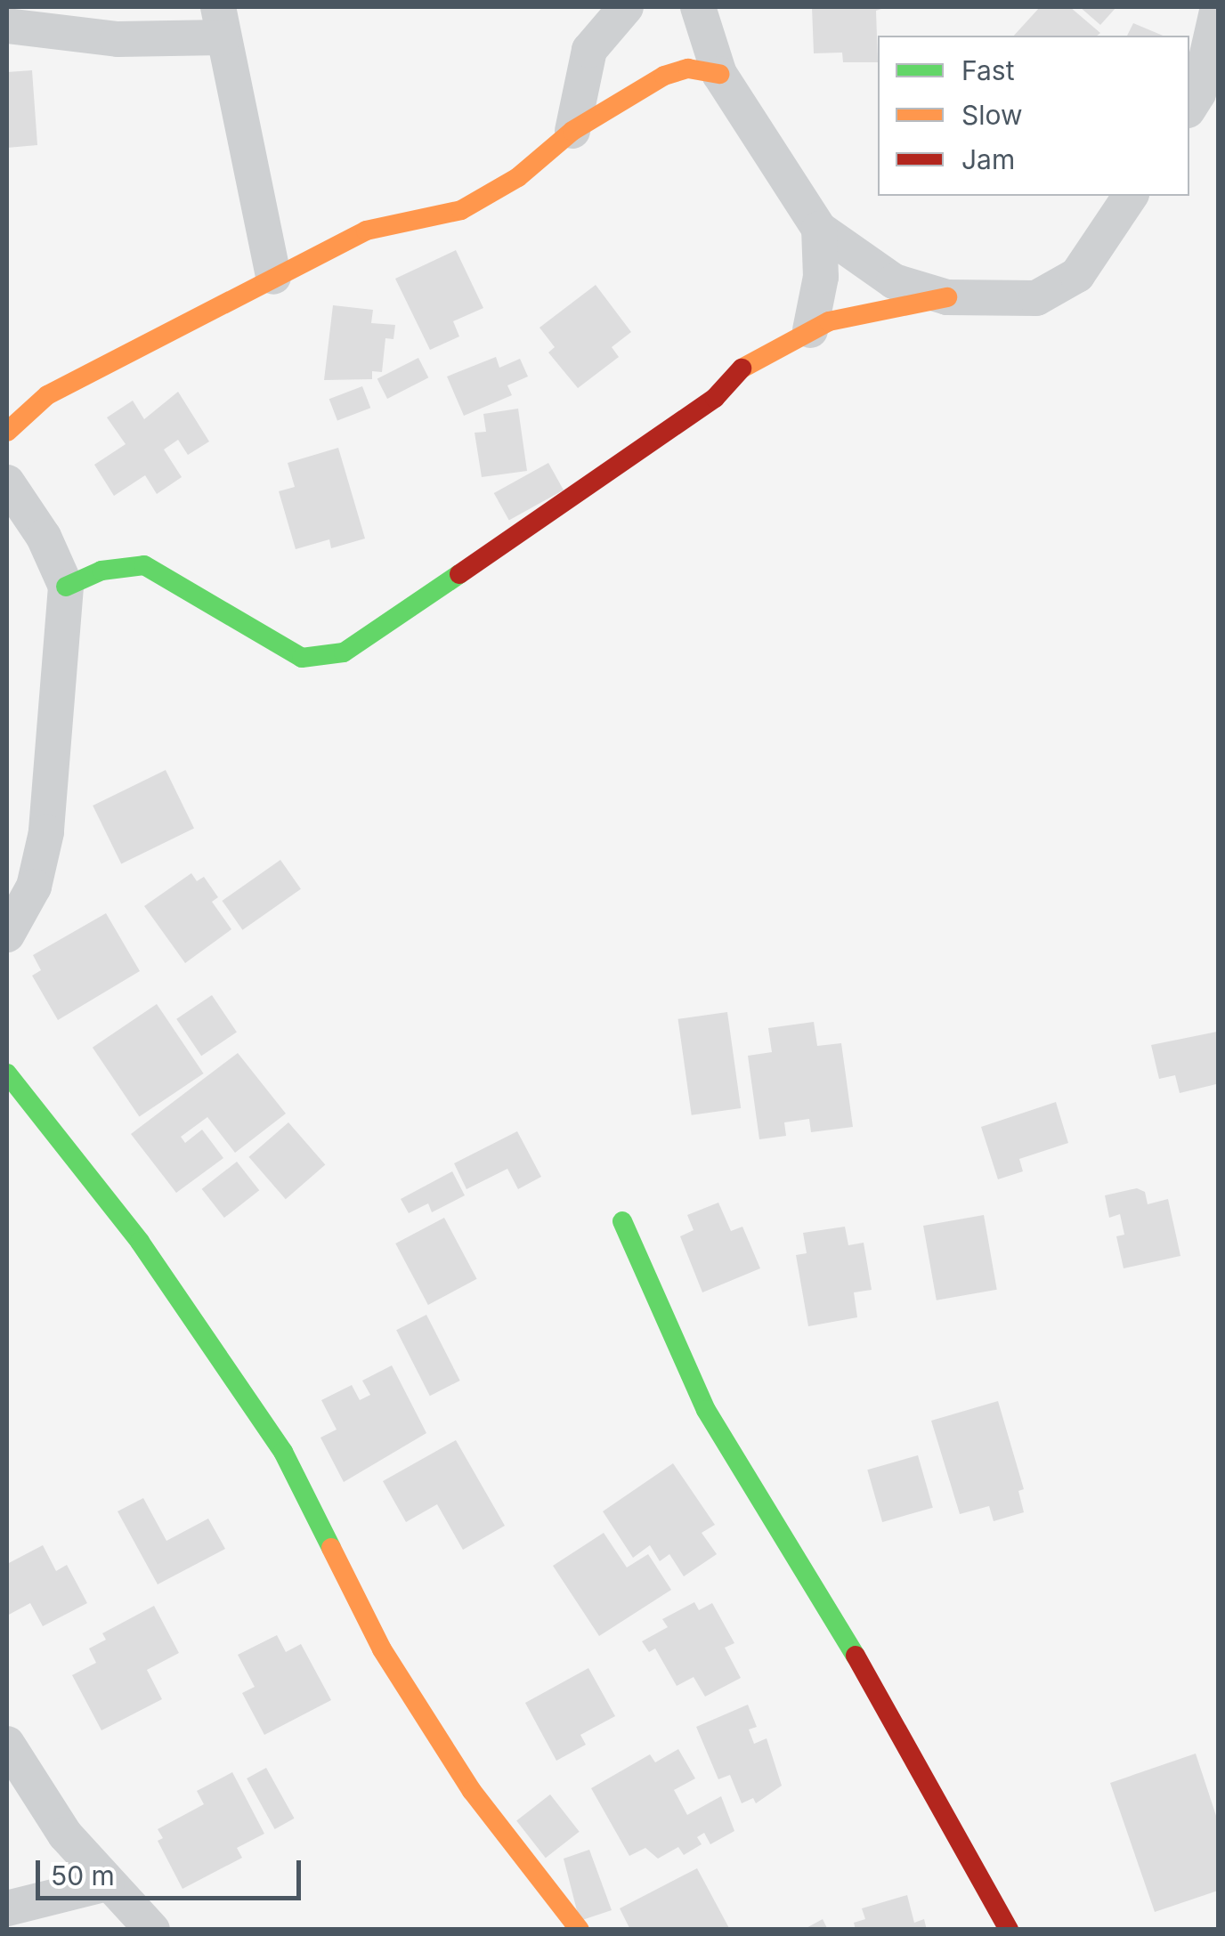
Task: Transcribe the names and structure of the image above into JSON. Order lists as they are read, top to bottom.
{
  "legend": ["Fast", "Slow", "Jam"],
  "scale_bar": "50 m"
}
